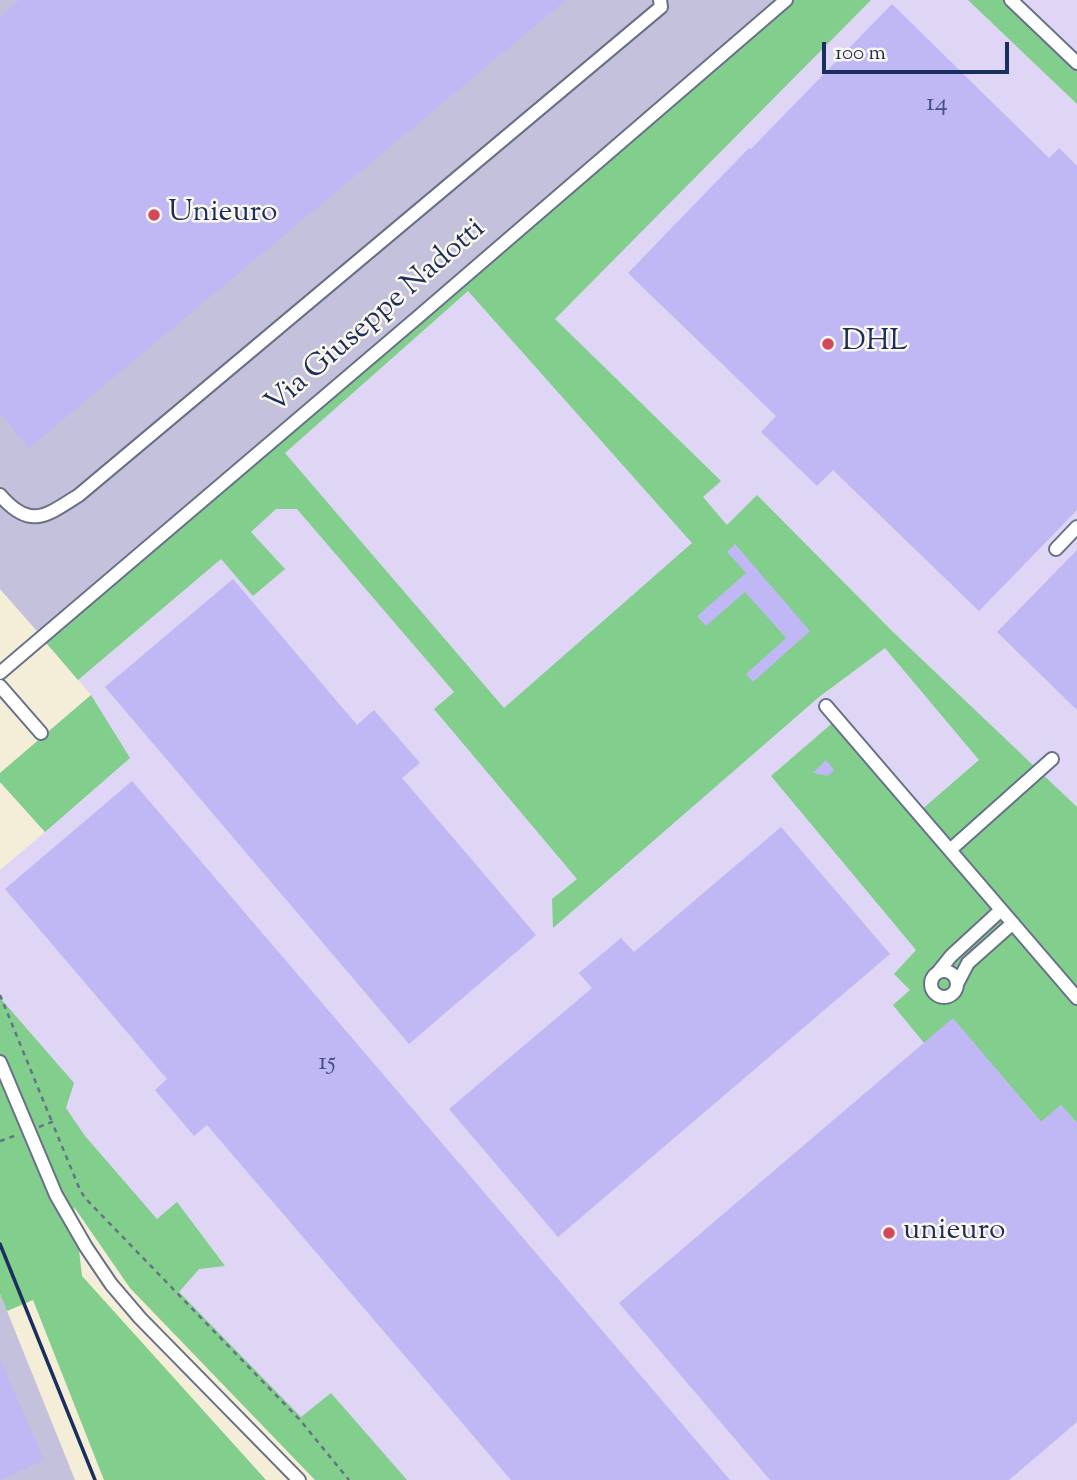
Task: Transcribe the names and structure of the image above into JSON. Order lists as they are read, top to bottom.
{
  "streets": {
    "street": ["Via Giuseppe Nadotti"]
  },
  "places": ["Unieuro", "DHL", "unieuro"],
  "house_numbers": ["14", "15"],
  "scale_bar": "100 m"
}
